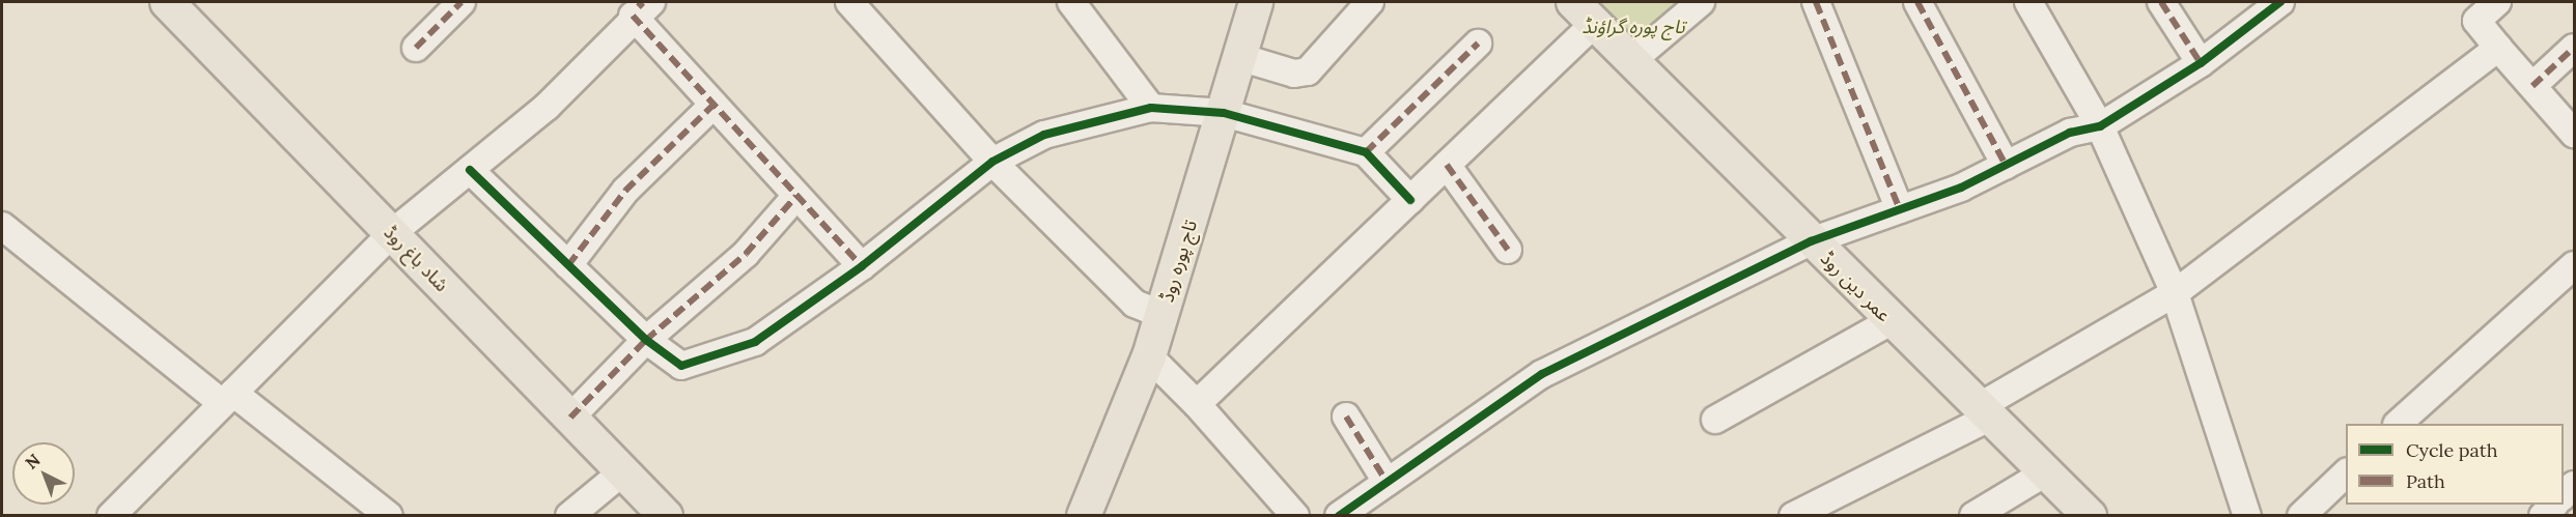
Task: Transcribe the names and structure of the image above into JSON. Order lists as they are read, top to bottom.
{
  "streets": {
    "main road": ["شاد باغ روڈ", "تاج پورہ روڈ", "عمر دین روڈ"]
  },
  "parks": ["تاج پورہ گراؤنڈ"],
  "legend": ["Cycle path", "Path"],
  "north": "top left"
}
